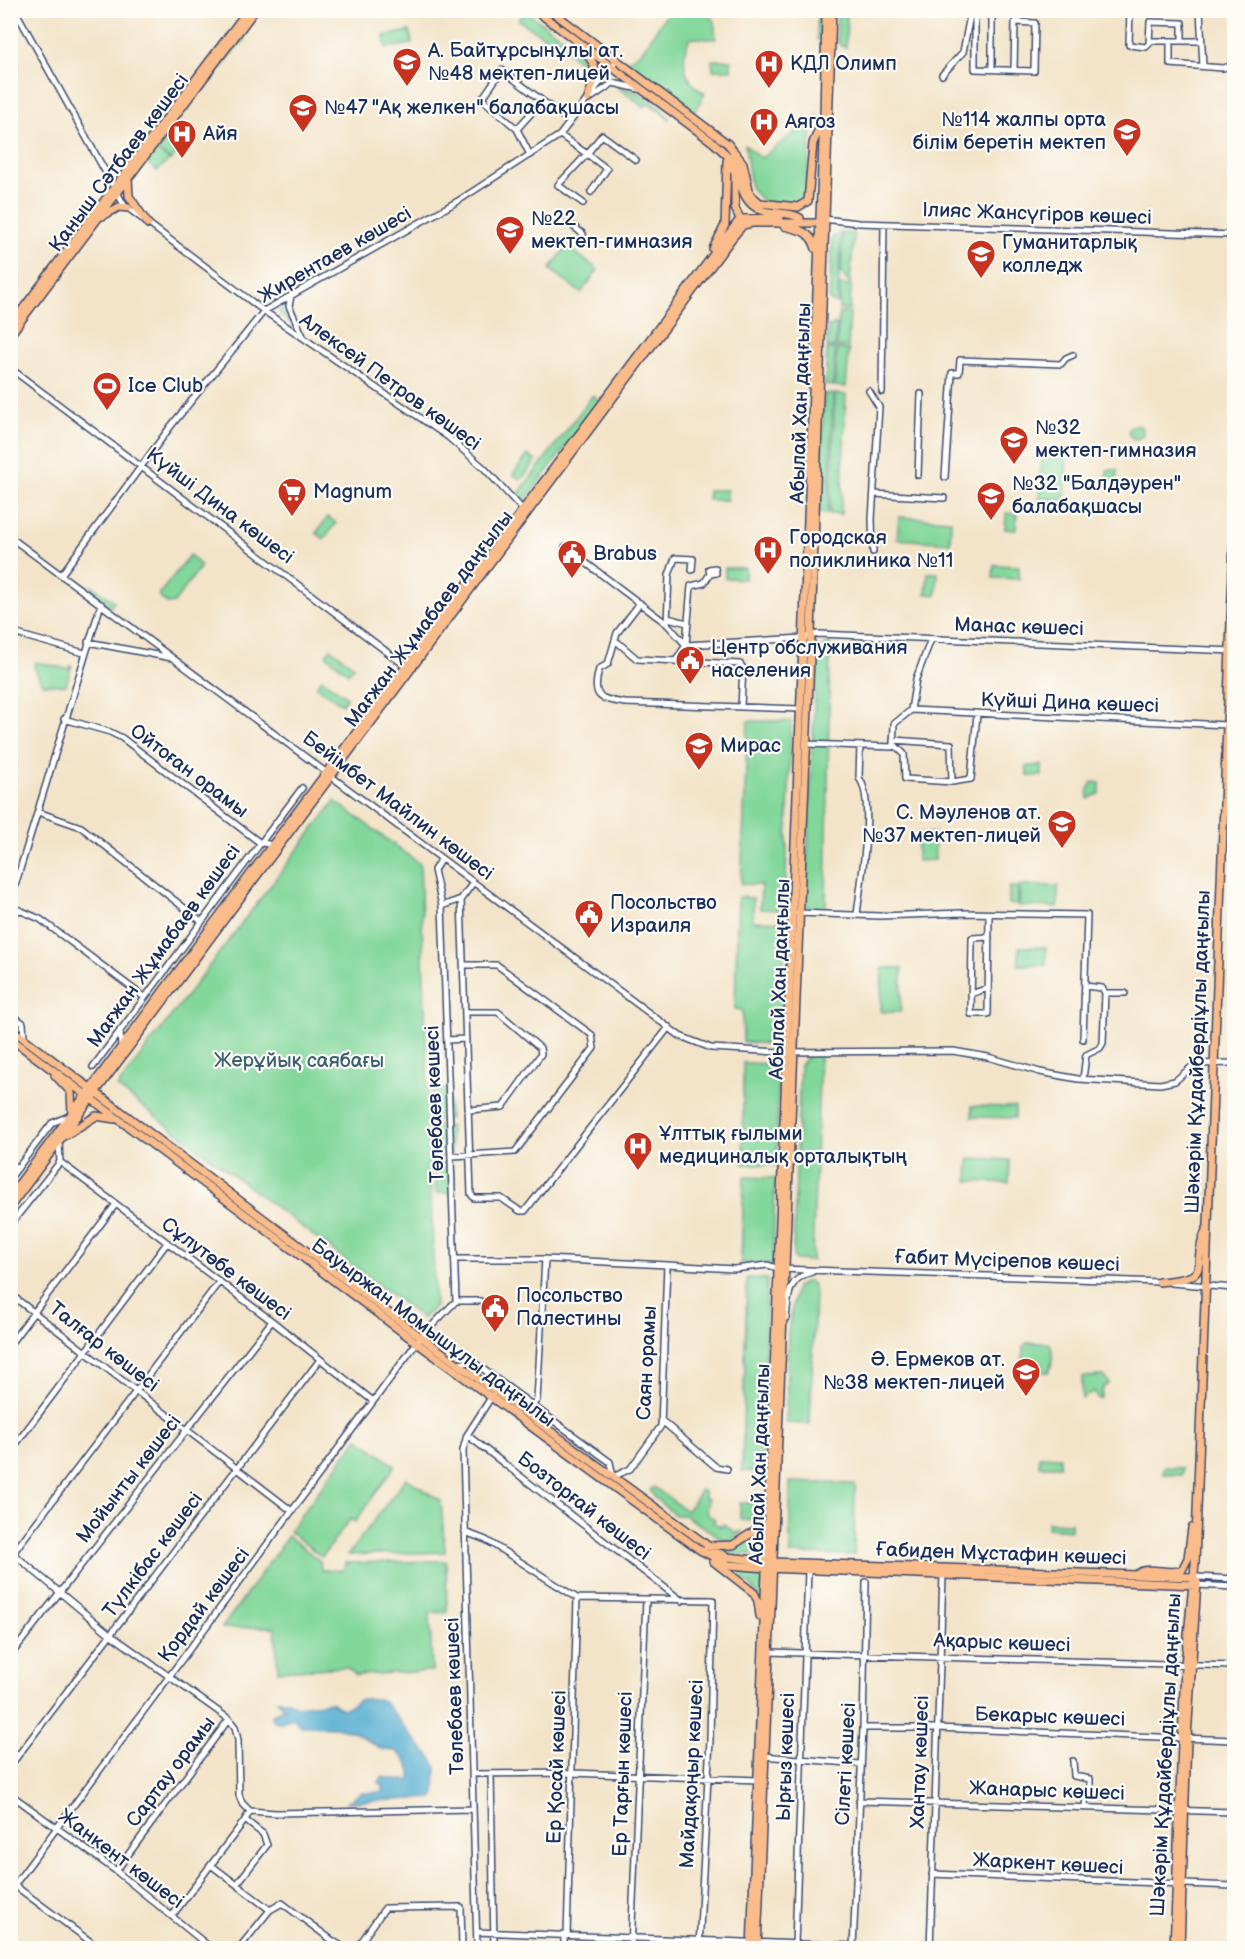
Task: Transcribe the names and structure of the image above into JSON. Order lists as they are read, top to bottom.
{
  "streets": {
    "main road": [
      "Қаныш Сәтбаев көшесі",
      "Абылай Хан даңғылы",
      "Мағжан Жұмабаев даңғылы",
      "Шәкәрім Құдайбердіұлы даңғылы",
      "Бауыржан Момышұлы даңғылы",
      "Ғабиден Мұстафин көшесі"
    ],
    "street": [
      "Ілияс Жансүгіров көшесі",
      "Жирентаев көшесі",
      "Алексей Петров көшесі",
      "Күйші Дина көшесі",
      "Манас көшесі",
      "Ойтоған орамы",
      "Бейімбет Майлин көшесі",
      "Мағжан Жұмабаев көшесі",
      "Төлебаев көшесі",
      "Ғабит Мүсірепов көшесі",
      "Сұлутөбе көшесі",
      "Талғар көшесі",
      "Саян орамы",
      "Мойынты көшесі",
      "Бозторғай көшесі",
      "Түлкібас көшесі",
      "Қордай көшесі",
      "Ақарыс көшесі",
      "Бекарыс көшесі",
      "Ырғыз көшесі",
      "Хантау көшесі",
      "Сілеті көшесі",
      "Ер Қосай көшесі",
      "Сартау орамы",
      "Ер Тарғын көшесі",
      "Майдақоңыр көшесі",
      "Жанарыс көшесі",
      "Жанкент көшесі",
      "Жаркент көшесі"
    ]
  },
  "crossings": [
    ["Қаныш Сәтбаев көшесі", "Алексей Петров көшесі"],
    ["Ілияс Жансүгіров көшесі", "Абылай Хан даңғылы"],
    ["Жирентаев көшесі", "Алексей Петров көшесі"],
    ["Жирентаев көшесі", "Күйші Дина көшесі"],
    ["Жирентаев көшесі", "Бейімбет Майлин көшесі"],
    ["Алексей Петров көшесі", "Мағжан Жұмабаев даңғылы"],
    ["Абылай Хан даңғылы", "Манас көшесі"],
    ["Абылай Хан даңғылы", "Бейімбет Майлин көшесі"],
    ["Абылай Хан даңғылы", "Ғабит Мүсірепов көшесі"],
    ["Абылай Хан даңғылы", "Бауыржан Момышұлы даңғылы"],
    ["Абылай Хан даңғылы", "Ғабиден Мұстафин көшесі"],
    ["Абылай Хан даңғылы", "Ақарыс көшесі"],
    ["Күйші Дина көшесі", "Мағжан Жұмабаев даңғылы"],
    ["Күйші Дина көшесі", "Шәкәрім Құдайбердіұлы даңғылы"],
    ["Мағжан Жұмабаев даңғылы", "Бейімбет Майлин көшесі"],
    ["Мағжан Жұмабаев даңғылы", "Бауыржан Момышұлы даңғылы"],
    ["Манас көшесі", "Шәкәрім Құдайбердіұлы даңғылы"],
    ["Ойтоған орамы", "Мағжан Жұмабаев көшесі"],
    ["Бейімбет Майлин көшесі", "Шәкәрім Құдайбердіұлы даңғылы"],
    ["Бейімбет Майлин көшесі", "Төлебаев көшесі"],
    ["Шәкәрім Құдайбердіұлы даңғылы", "Ғабит Мүсірепов көшесі"],
    ["Шәкәрім Құдайбердіұлы даңғылы", "Ғабиден Мұстафин көшесі"],
    ["Шәкәрім Құдайбердіұлы даңғылы", "Ақарыс көшесі"],
    ["Шәкәрім Құдайбердіұлы даңғылы", "Бекарыс көшесі"],
    ["Шәкәрім Құдайбердіұлы даңғылы", "Жанарыс көшесі"],
    ["Шәкәрім Құдайбердіұлы даңғылы", "Жаркент көшесі"],
    ["Төлебаев көшесі", "Ғабит Мүсірепов көшесі"],
    ["Төлебаев көшесі", "Бозторғай көшесі"],
    ["Ғабит Мүсірепов көшесі", "Саян орамы"],
    ["Сұлутөбе көшесі", "Мойынты көшесі"],
    ["Сұлутөбе көшесі", "Түлкібас көшесі"],
    ["Сұлутөбе көшесі", "Қордай көшесі"],
    ["Бауыржан Момышұлы даңғылы", "Саян орамы"],
    ["Бауыржан Момышұлы даңғылы", "Ғабиден Мұстафин көшесі"],
    ["Бауыржан Момышұлы даңғылы", "Қордай көшесі"],
    ["Талғар көшесі", "Мойынты көшесі"],
    ["Талғар көшесі", "Түлкібас көшесі"],
    ["Талғар көшесі", "Қордай көшесі"],
    ["Бозторғай көшесі", "Майдақоңыр көшесі"],
    ["Ғабиден Мұстафин көшесі", "Ырғыз көшесі"],
    ["Ғабиден Мұстафин көшесі", "Хантау көшесі"],
    ["Қордай көшесі", "Жанкент көшесі"],
    ["Ақарыс көшесі", "Ырғыз көшесі"],
    ["Ақарыс көшесі", "Хантау көшесі"],
    ["Ақарыс көшесі", "Сілеті көшесі"],
    ["Бекарыс көшесі", "Хантау көшесі"],
    ["Бекарыс көшесі", "Сілеті көшесі"],
    ["Хантау көшесі", "Жанарыс көшесі"],
    ["Хантау көшесі", "Жаркент көшесі"],
    ["Сілеті көшесі", "Жанарыс көшесі"],
    ["Сартау орамы", "Жанкент көшесі"]
  ],
  "parks": ["Жерұйық саябағы"],
  "places": {
    "school or university": [
      "А. Байтұрсынұлы ат. №48 мектеп-лицей",
      "№47 \"Ақ желкен\" балабақшасы",
      "№114 жалпы орта білім беретін мектеп",
      "№22 мектеп-гимназия",
      "Гуманитарлық колледж",
      "№32 мектеп-гимназия",
      "№32 \"Балдәурен\" балабақшасы",
      "Мирас",
      "С. Мәуленов ат. №37 мектеп-лицей",
      "Ә. Ермеков ат. №38 мектеп-лицей"
    ],
    "hospital": [
      "КДЛ Олимп",
      "Аягоз",
      "Айя",
      "Городская поликлиника №11",
      "Ұлттық ғылыми медициналық орталықтың"
    ],
    "sports": ["Ice Club"],
    "supermarket": ["Magnum"],
    "public building": [
      "Brabus",
      "Центр обслуживания населения",
      "Посольство Израиля",
      "Посольство Палестины"
    ]
  }
}
